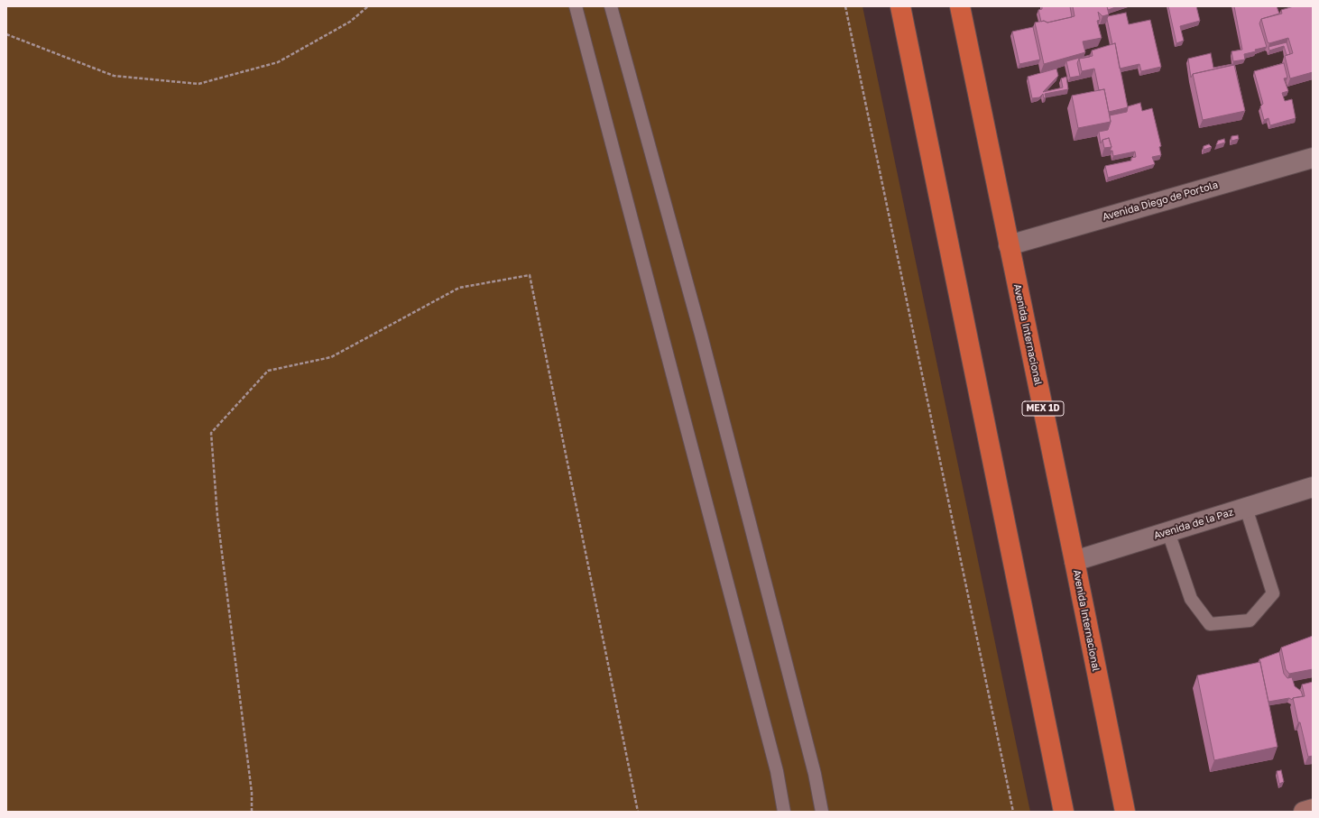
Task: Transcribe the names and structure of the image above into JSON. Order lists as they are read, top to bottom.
{
  "streets": {
    "highway": ["Avenida Internacional", "MEX 1D"],
    "street": ["Avenida Diego de Portola", "Avenida de la Paz"]
  },
  "crossings": [
    ["Avenida Diego de Portola", "Avenida Internacional"],
    ["Avenida Internacional", "Avenida de la Paz"]
  ]
}
